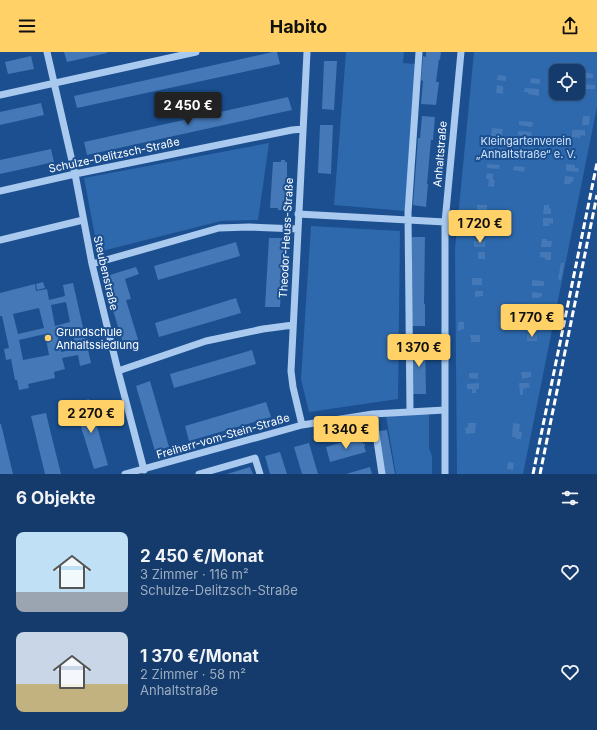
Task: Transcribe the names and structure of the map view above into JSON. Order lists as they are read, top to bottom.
{
  "streets": {
    "street": [
      "Anhaltstraße",
      "Schulze-Delitzsch-Straße",
      "Theodor-Heuss-Straße",
      "Steubenstraße",
      "Freiherr-vom-Stein-Straße"
    ]
  },
  "crossings": [
    ["Anhaltstraße", "Freiherr-vom-Stein-Straße"],
    ["Schulze-Delitzsch-Straße", "Theodor-Heuss-Straße"],
    ["Schulze-Delitzsch-Straße", "Steubenstraße"],
    ["Theodor-Heuss-Straße", "Freiherr-vom-Stein-Straße"],
    ["Steubenstraße", "Freiherr-vom-Stein-Straße"]
  ],
  "parks": ["Kleingartenverein „Anhaltstraße“ e. V."],
  "places": ["Grundschule Anhaltssiedlung"],
  "page": {
    "header": "Habito",
    "price": [
      "2 450 €",
      "1 720 €",
      "1 770 €",
      "1 370 €",
      "2 270 €",
      "1 340 €"
    ],
    "heading": "6 Objekte",
    "list": [
      {
        "name": "2 450 €/Monat",
        "note": "3 Zimmer · 116 m² · Schulze-Delitzsch-Straße"
      },
      {
        "name": "1 370 €/Monat",
        "note": "2 Zimmer · 58 m² · Anhaltstraße"
      }
    ]
  }
}
